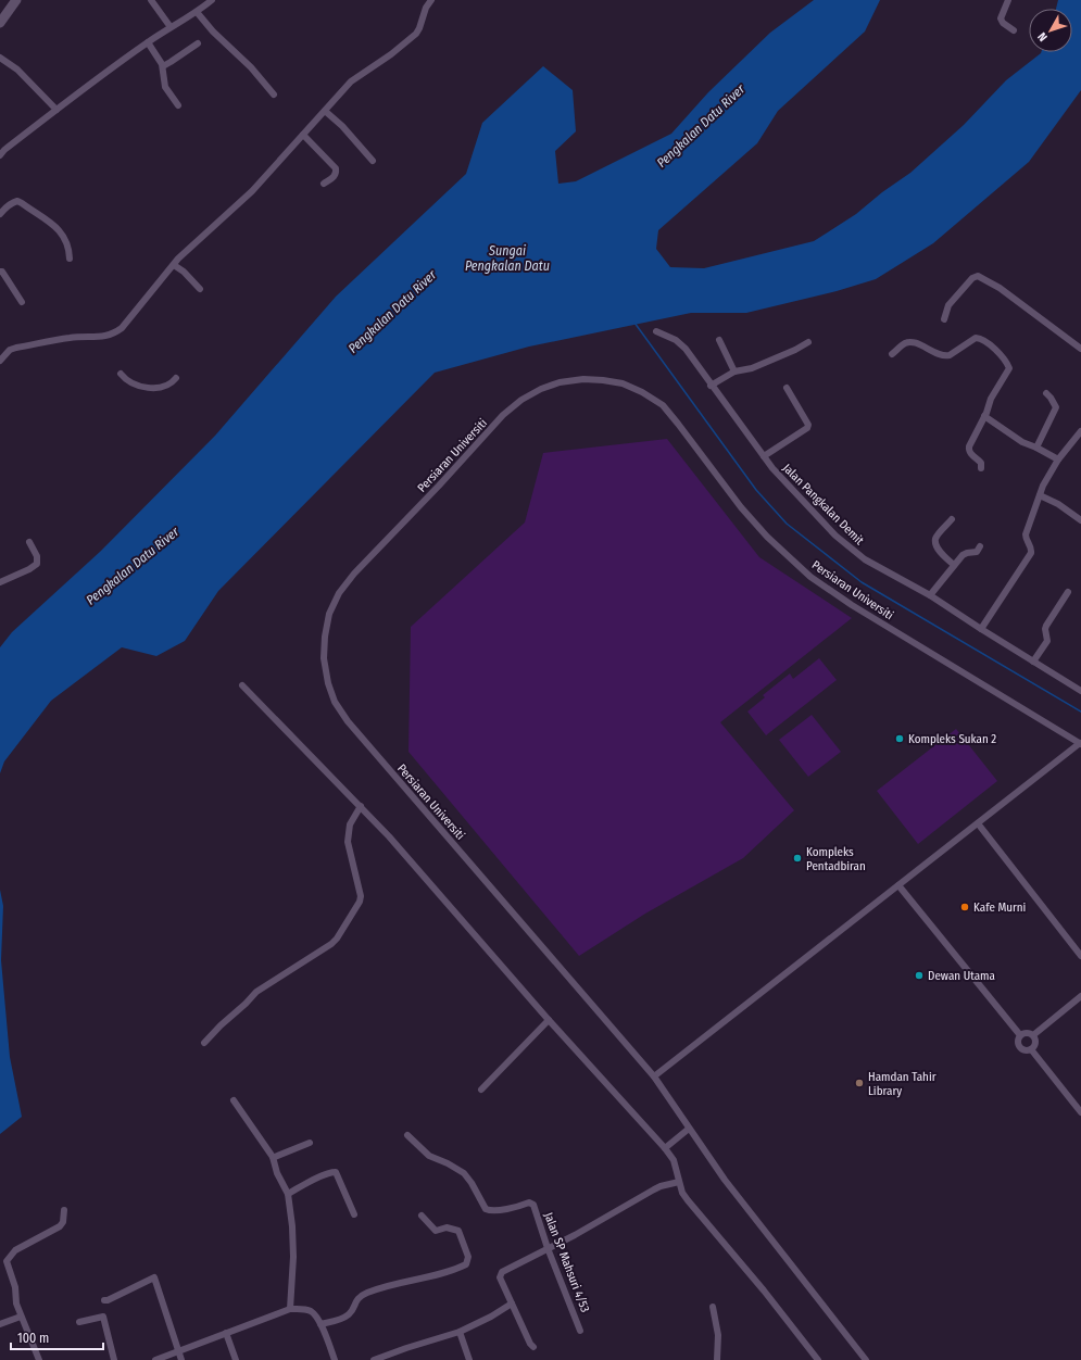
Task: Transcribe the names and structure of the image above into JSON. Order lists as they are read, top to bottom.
{
  "streets": {
    "street": ["Persiaran Universiti", "Jalan Pangkalan Demit", "Jalan SP Mahsuri 4/53"]
  },
  "water": ["Pengkalan Datu River", "Sungai Pengkalan Datu"],
  "places": [
    "Kompleks Sukan 2",
    "Kompleks Pentadbiran",
    "Kafe Murni",
    "Dewan Utama",
    "Hamdan Tahir Library"
  ],
  "scale_bar": "100 m",
  "north": "bottom left"
}
